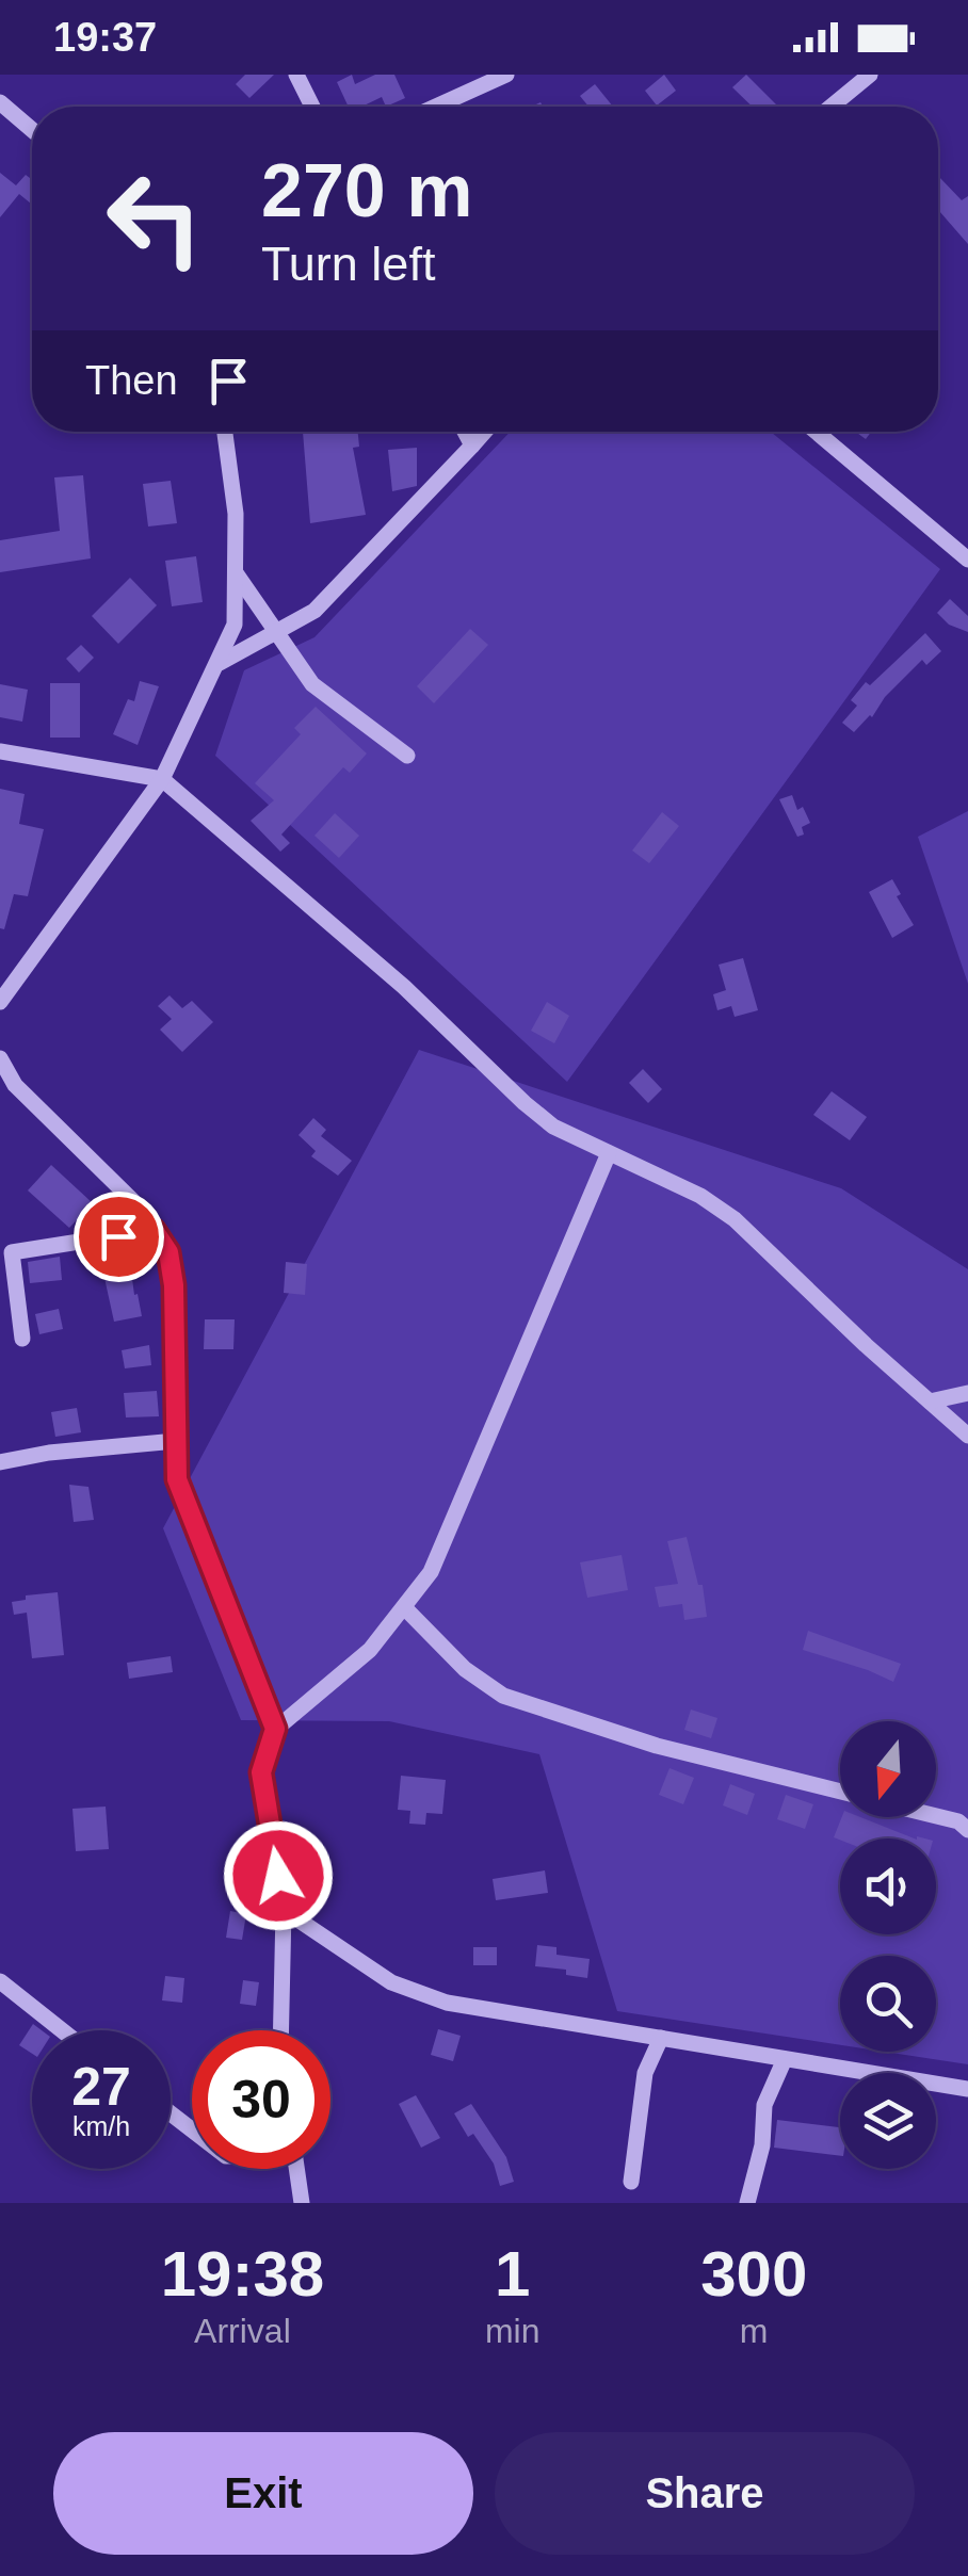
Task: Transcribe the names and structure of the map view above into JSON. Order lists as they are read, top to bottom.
{
  "north": "bottom",
  "page": {
    "status": "19:37",
    "turn": ["270 m", "Turn left"],
    "then": "Then",
    "speed": "27 km/h",
    "limit": "30",
    "eta": [
      "19:38",
      "Arrival",
      "1",
      "min",
      "300",
      "m"
    ],
    "buttons": ["Exit", "Share"]
  }
}
